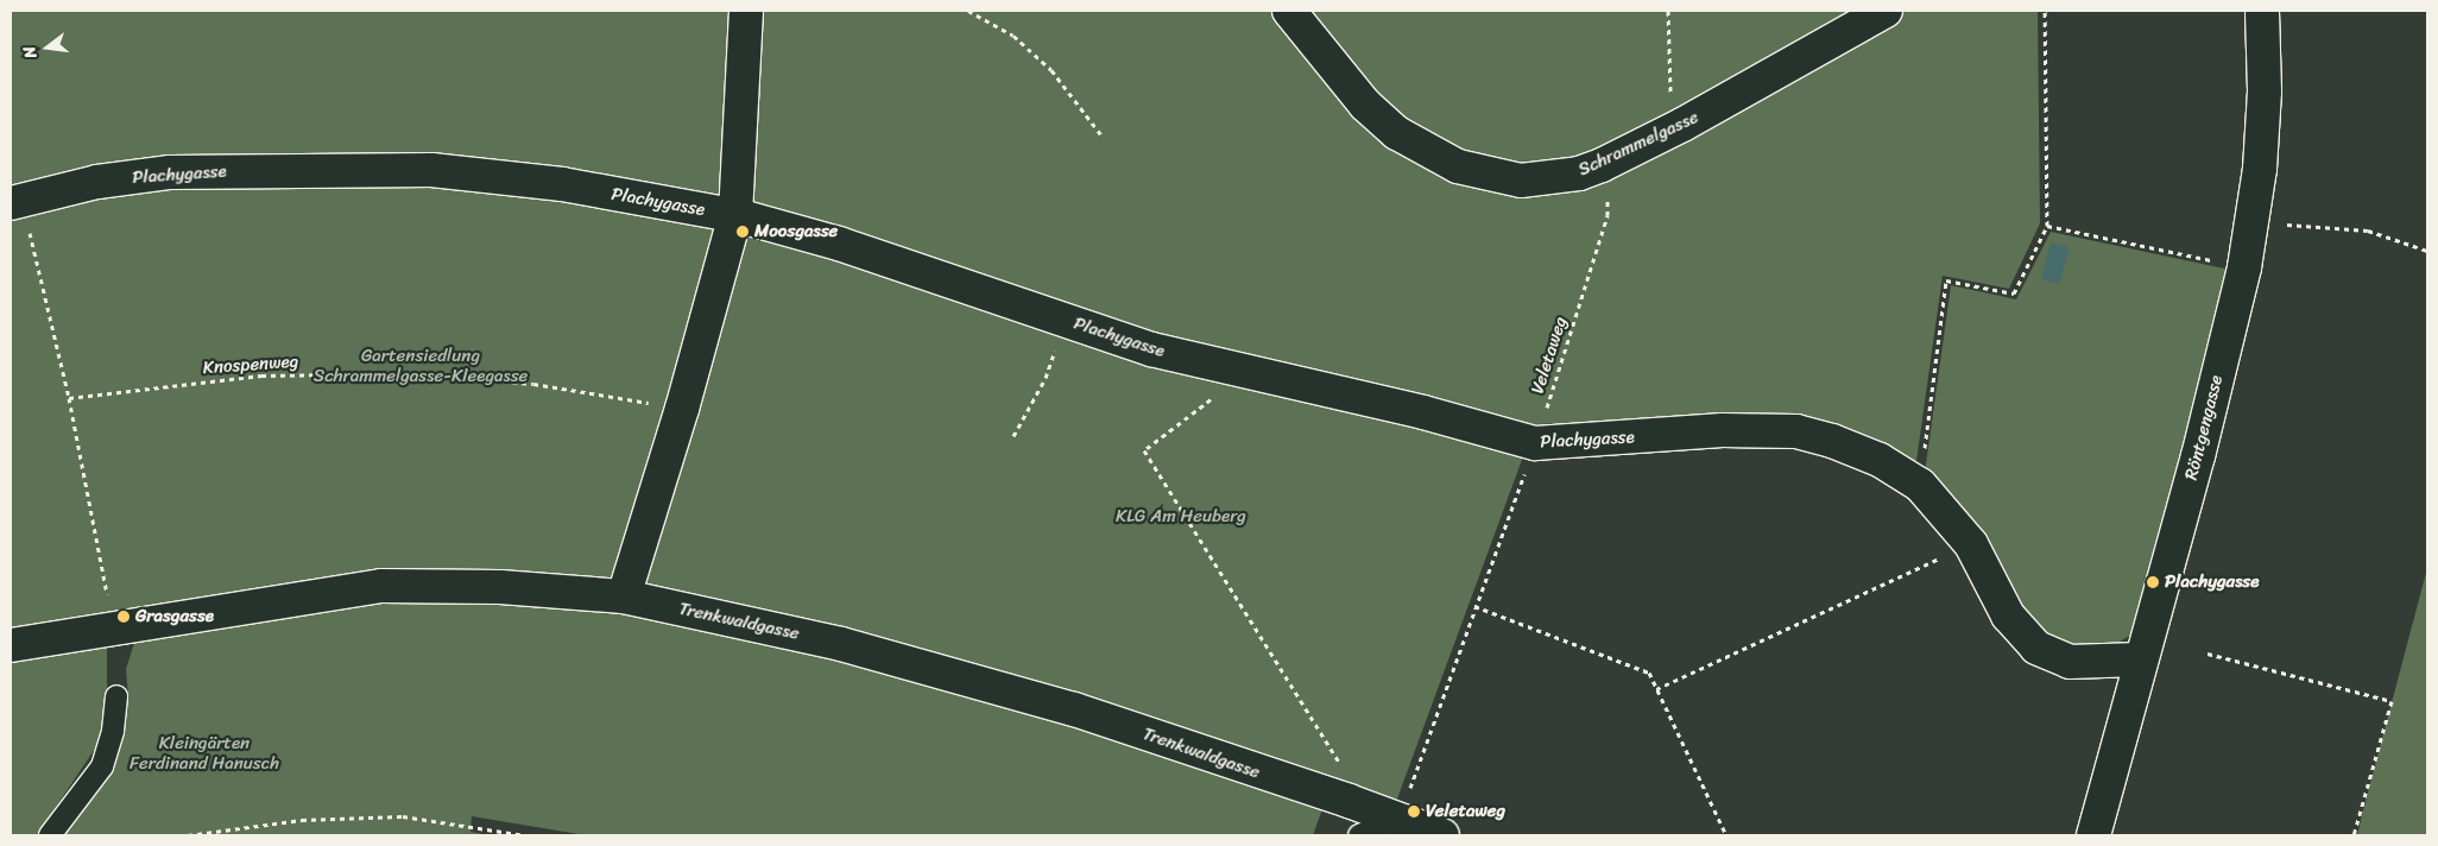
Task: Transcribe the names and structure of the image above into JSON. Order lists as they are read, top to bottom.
{
  "streets": {
    "street": [
      "Schrammelgasse",
      "Plachygasse",
      "Röntgengasse",
      "Trenkwaldgasse"
    ],
    "path": ["Veletaweg", "Knospenweg"]
  },
  "crossings": [
    ["Schrammelgasse", "Veletaweg"],
    ["Plachygasse", "Veletaweg"],
    ["Plachygasse", "Röntgengasse"],
    ["Veletaweg", "Trenkwaldgasse"]
  ],
  "parks": ["Gartensiedlung Schrammelgasse-Kleegasse", "KLG Am Heuberg", "Kleingärten Ferdinand Hanusch"],
  "places": [
    "Moosgasse",
    "Plachygasse",
    "Grasgasse",
    "Veletaweg"
  ],
  "north": "left"
}
